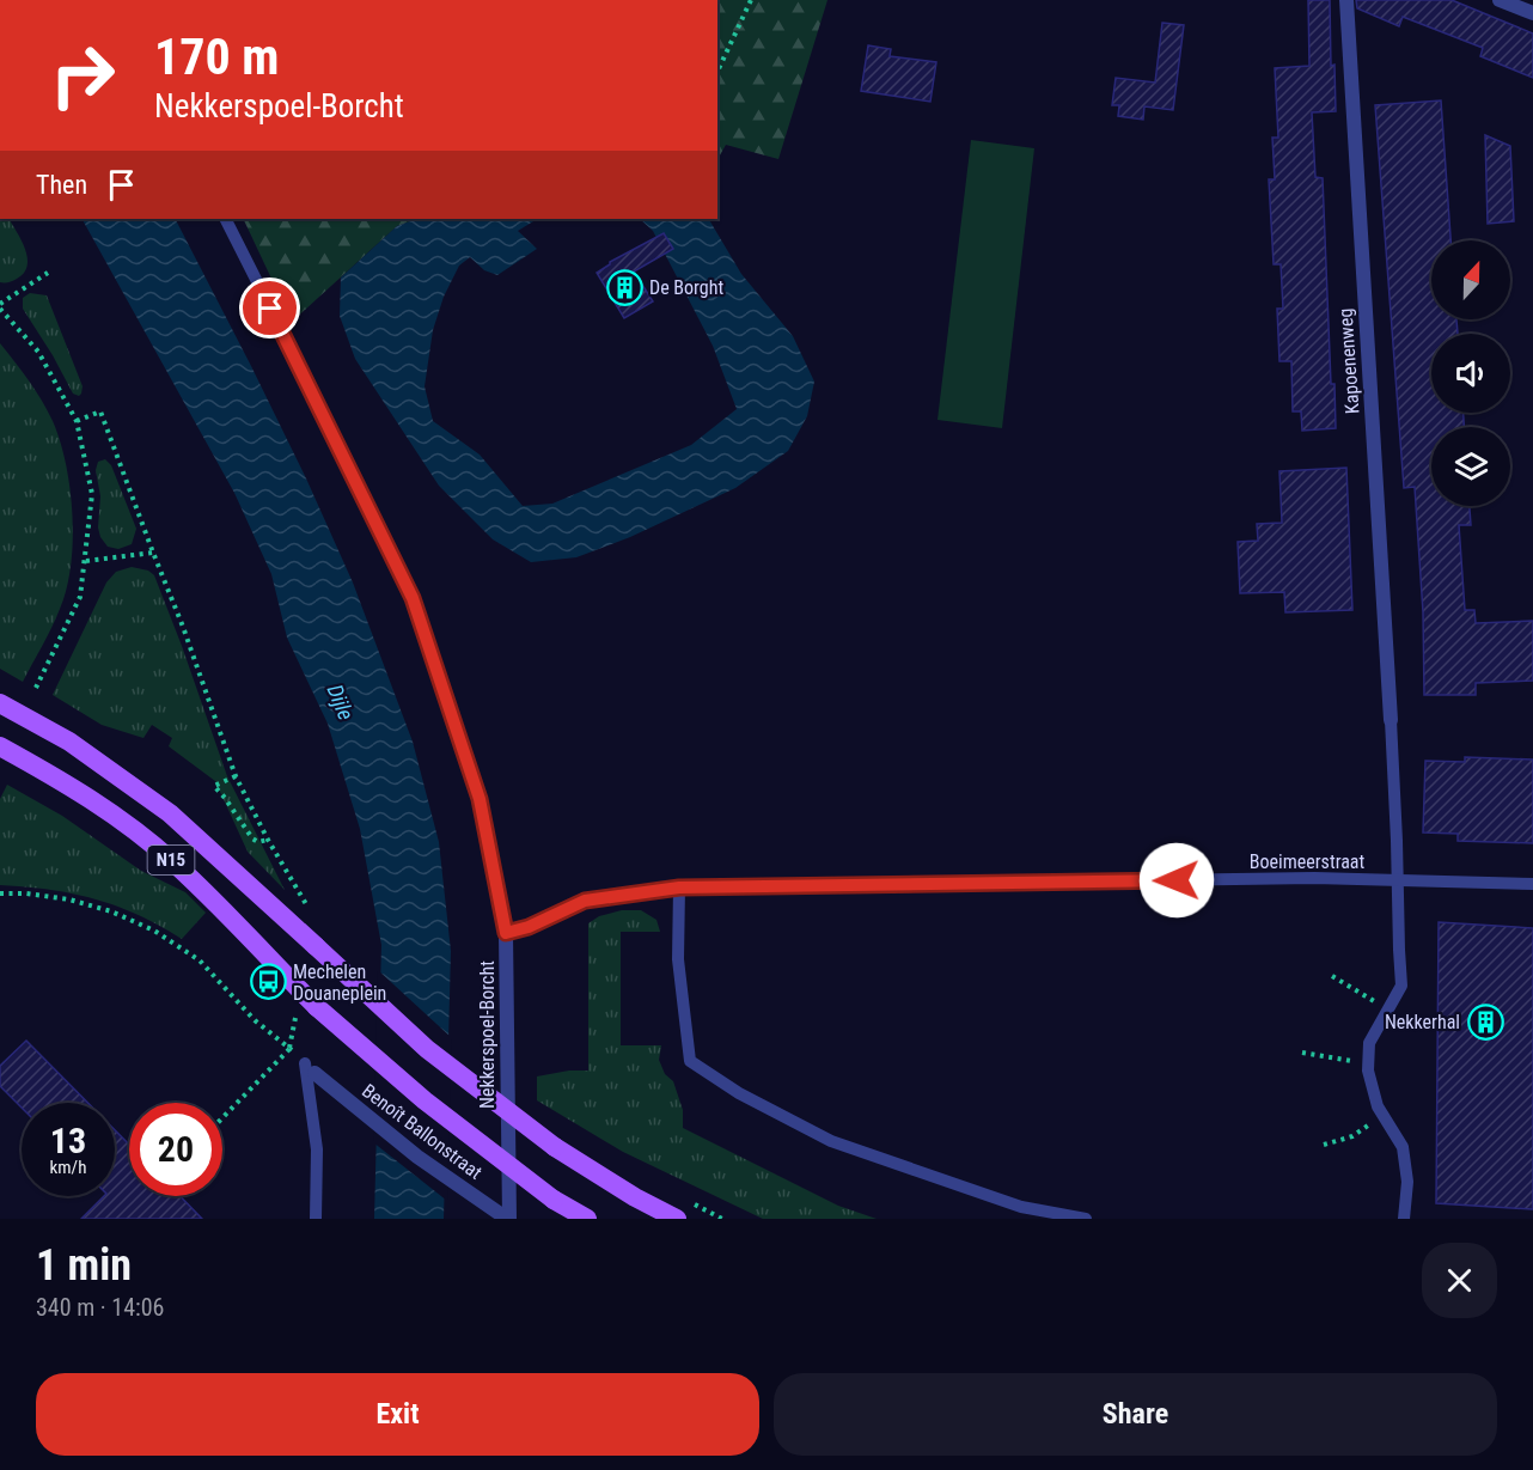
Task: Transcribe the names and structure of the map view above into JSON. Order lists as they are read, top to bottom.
{
  "streets": {
    "main road": ["N15"],
    "street": ["Kapoenenweg", "Nekkerspoel-Borcht", "Benoît Ballonstraat"],
    "lane": ["Boeimeerstraat"]
  },
  "crossings": [
    ["Nekkerspoel-Borcht", "Benoît Ballonstraat"]
  ],
  "water": ["Dijle"],
  "places": {
    "building": ["De Borght", "Nekkerhal"],
    "bus stop": ["Mechelen Douaneplein"]
  },
  "north": "top",
  "page": {
    "turn": ["170 m", "Nekkerspoel-Borcht"],
    "then": "Then",
    "speed": "13 km/h",
    "limit": "20",
    "heading": ["1 min", "340 m · 14:06"],
    "buttons": ["Exit", "Share"]
  }
}
